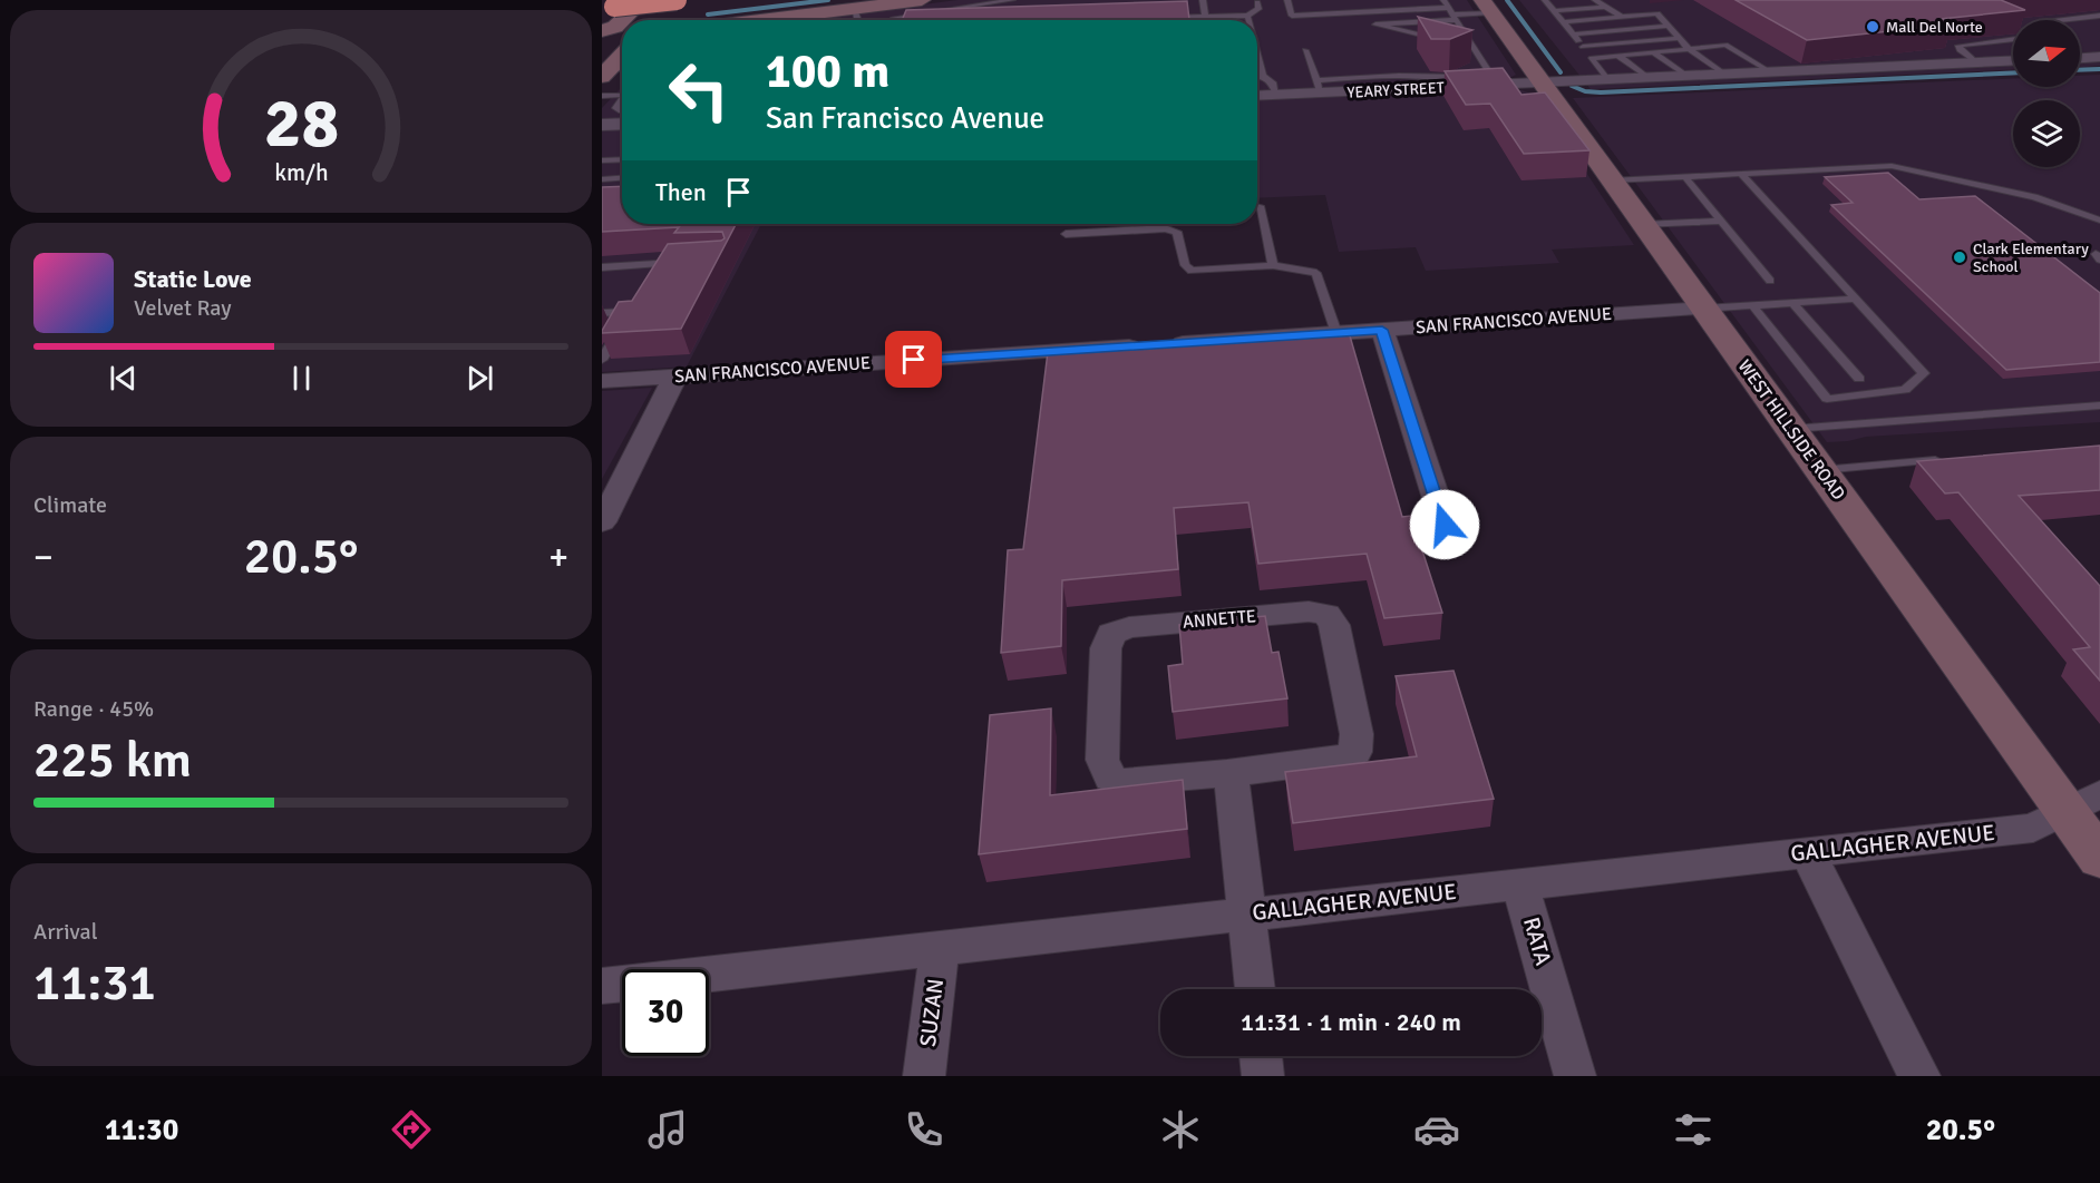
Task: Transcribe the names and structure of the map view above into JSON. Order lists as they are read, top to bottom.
{
  "streets": {
    "street": [
      "YEARY STREET",
      "SAN FRANCISCO AVENUE",
      "WEST HILLSIDE ROAD",
      "ANNETTE",
      "GALLAGHER AVENUE",
      "RATA",
      "SUZAN"
    ]
  },
  "crossings": [
    ["YEARY STREET", "WEST HILLSIDE ROAD"],
    ["SAN FRANCISCO AVENUE", "WEST HILLSIDE ROAD"],
    ["WEST HILLSIDE ROAD", "GALLAGHER AVENUE"],
    ["GALLAGHER AVENUE", "RATA"],
    ["GALLAGHER AVENUE", "SUZAN"]
  ],
  "places": ["Mall Del Norte", "Clark Elementary School"],
  "north": "right",
  "page": {
    "turn": ["100 m", "San Francisco Avenue"],
    "then": "Then",
    "song": ["Static Love", "Velvet Ray"],
    "tile": [
      "Climate",
      ["Range · 45%", "225 km"],
      ["Arrival", "11:31"]
    ],
    "heat": ["−", "20.5°", "+"],
    "limit": "30",
    "trip": "11:31 · 1 min · 240 m",
    "tabs": ["11:30", "20.5°"],
    "gauge": ["28", "km/h"]
  }
}
